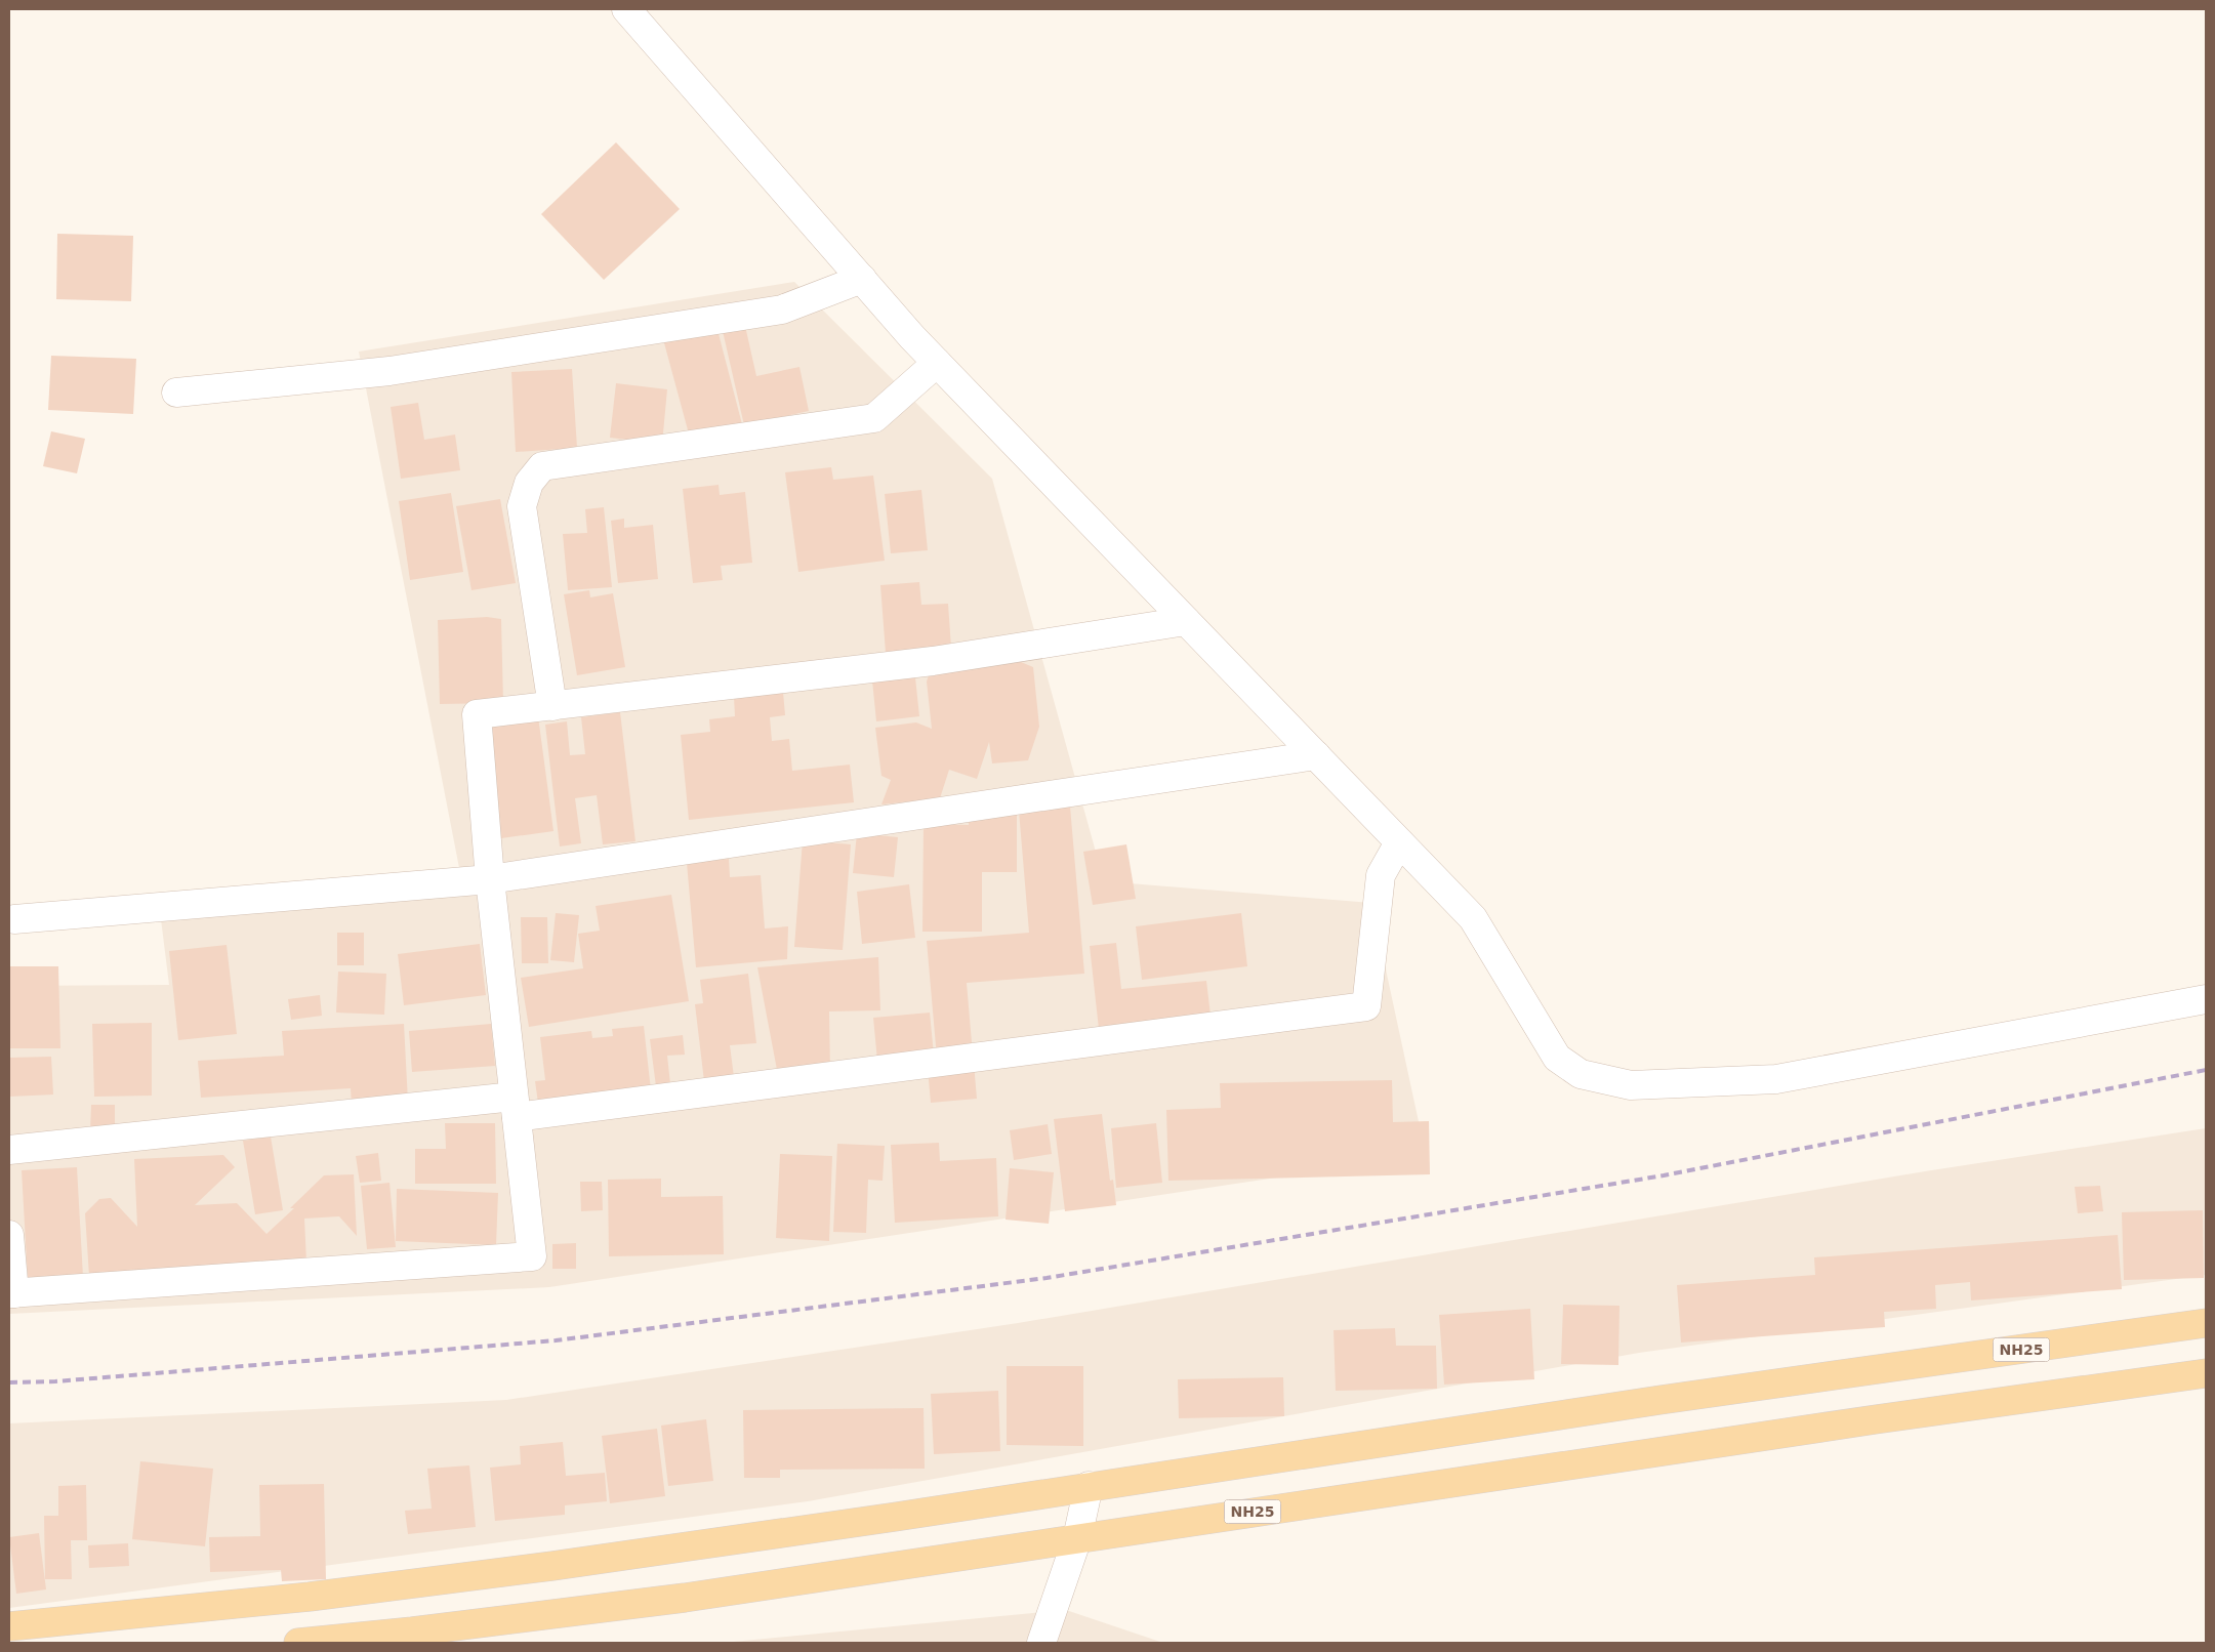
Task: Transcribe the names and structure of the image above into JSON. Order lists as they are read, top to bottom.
{
  "streets": {
    "main road": ["NH25"]
  }
}
